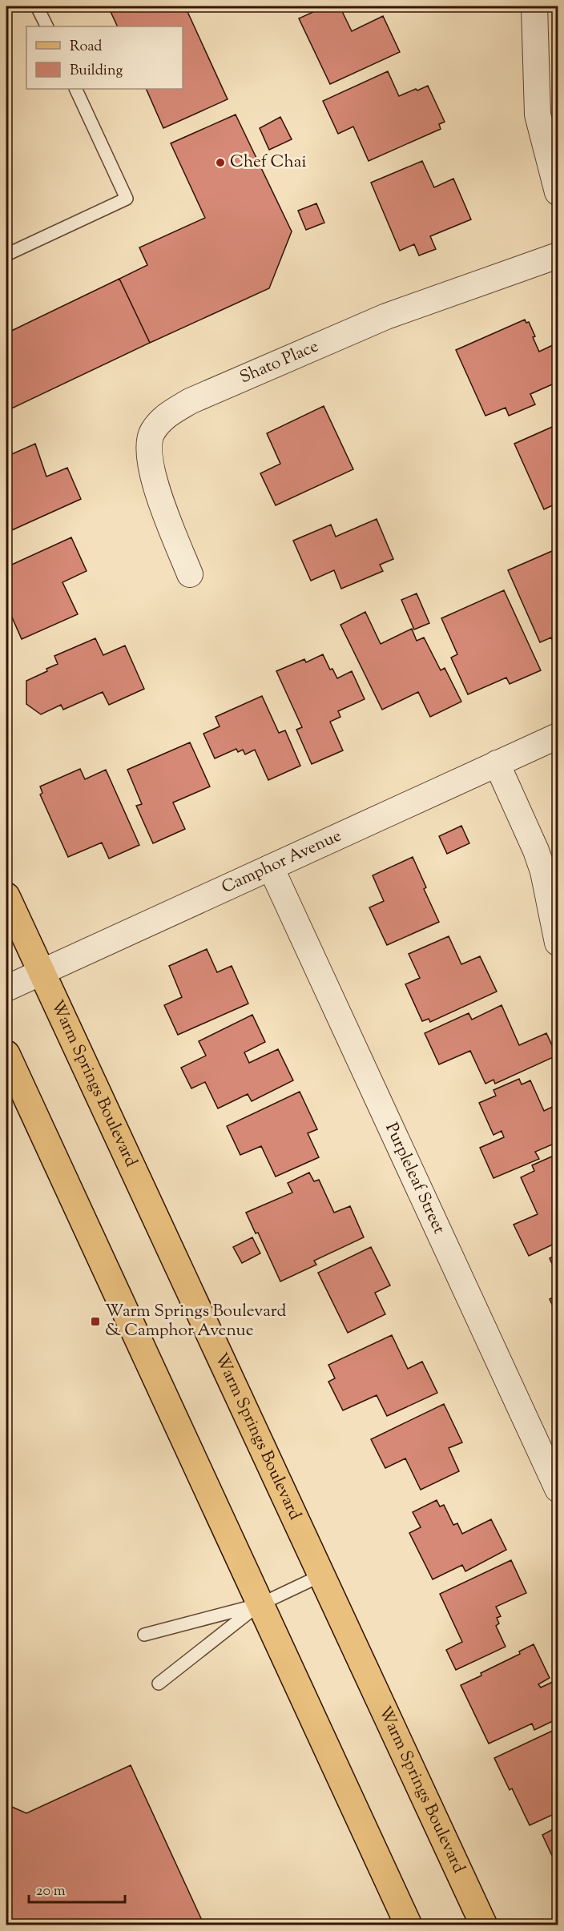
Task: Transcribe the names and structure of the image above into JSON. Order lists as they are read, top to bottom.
{
  "streets": {
    "main road": ["Warm Springs Boulevard"],
    "street": ["Shato Place", "Camphor Avenue", "Purpleleaf Street"]
  },
  "crossings": [
    ["Camphor Avenue", "Warm Springs Boulevard"],
    ["Camphor Avenue", "Purpleleaf Street"]
  ],
  "places": {
    "other": ["Chef Chai"],
    "transit": ["Warm Springs Boulevard & Camphor Avenue"]
  },
  "legend": ["Road", "Building"],
  "scale_bar": "20 m"
}
